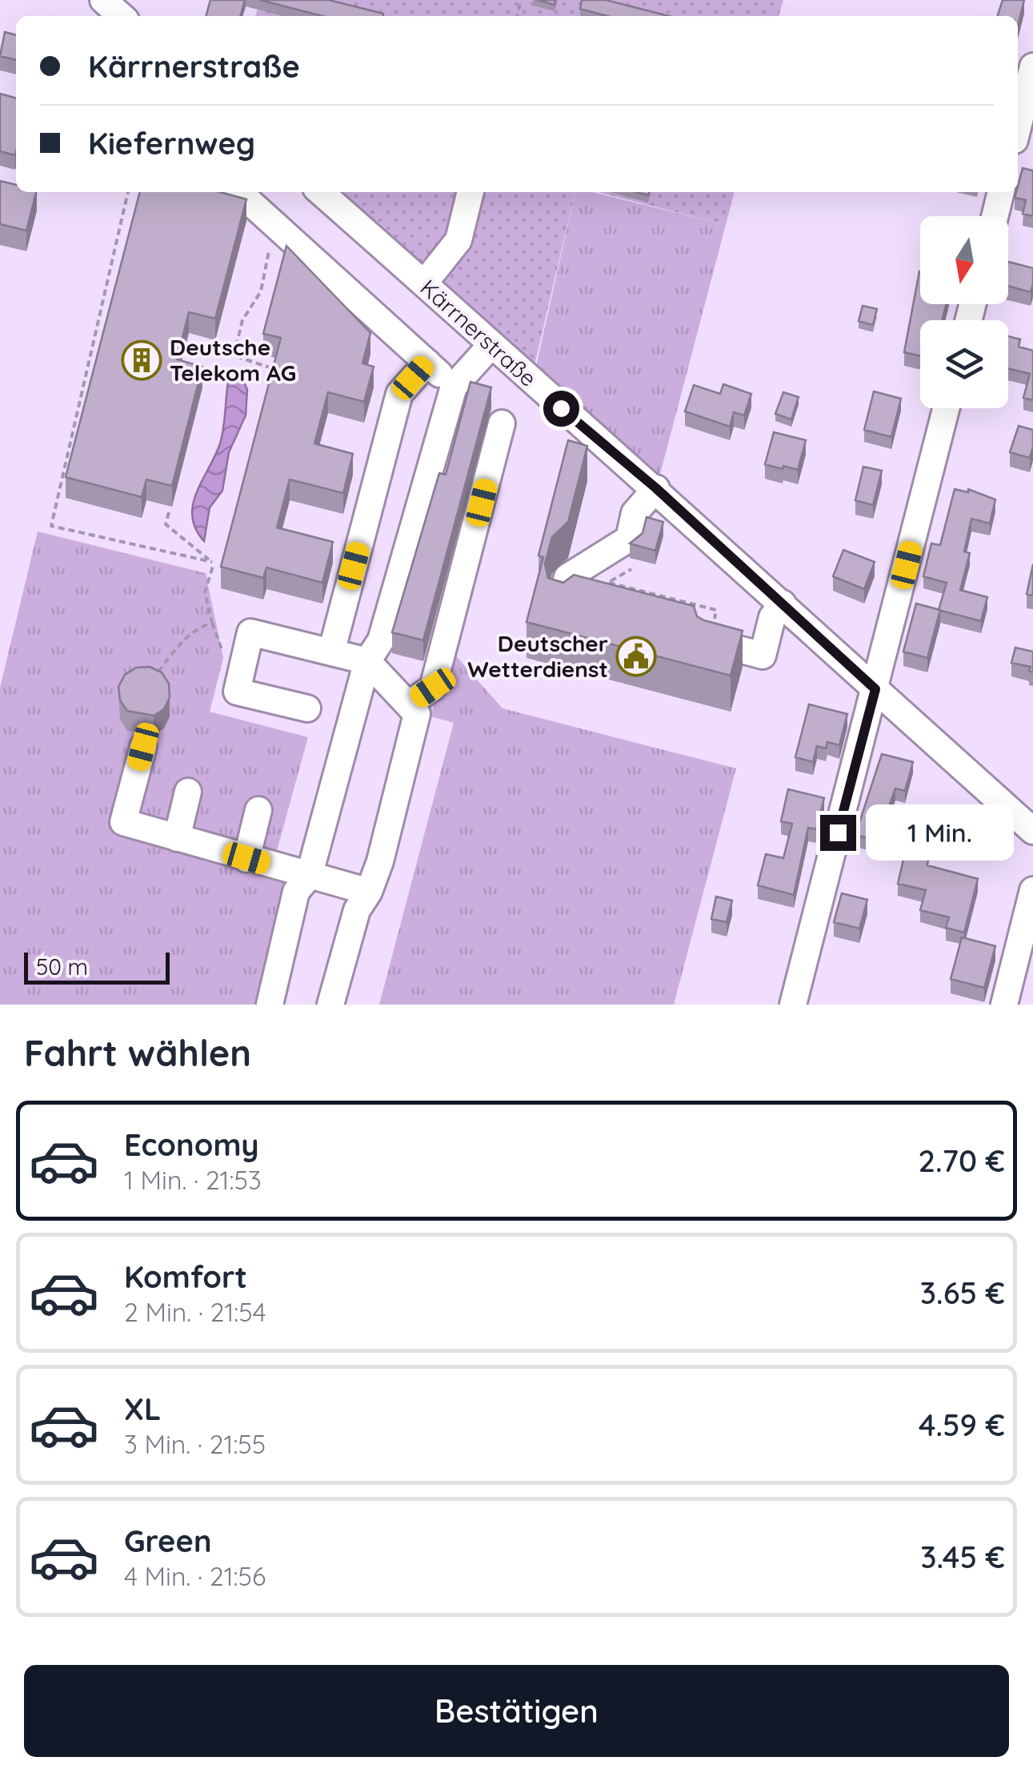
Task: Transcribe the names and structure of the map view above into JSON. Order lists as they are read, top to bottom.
{
  "streets": {
    "street": ["Kärrnerstraße"]
  },
  "places": {
    "building": ["Deutsche Telekom AG"],
    "public building": ["Deutscher Wetterdienst"]
  },
  "scale_bar": "50 m",
  "north": "bottom",
  "page": {
    "banner": ["Kärrnerstraße", "Kiefernweg"],
    "bubble": "1 Min.",
    "scale": "50 m",
    "heading": "Fahrt wählen",
    "list": [
      {
        "name": "Economy",
        "note": "1 Min. · 21:53",
        "value": "2.70 €"
      },
      {
        "name": "Komfort",
        "note": "2 Min. · 21:54",
        "value": "3.65 €"
      },
      {
        "name": "XL",
        "note": "3 Min. · 21:55",
        "value": "4.59 €"
      },
      {
        "name": "Green",
        "note": "4 Min. · 21:56",
        "value": "3.45 €"
      }
    ],
    "buttons": "Bestätigen"
  }
}
